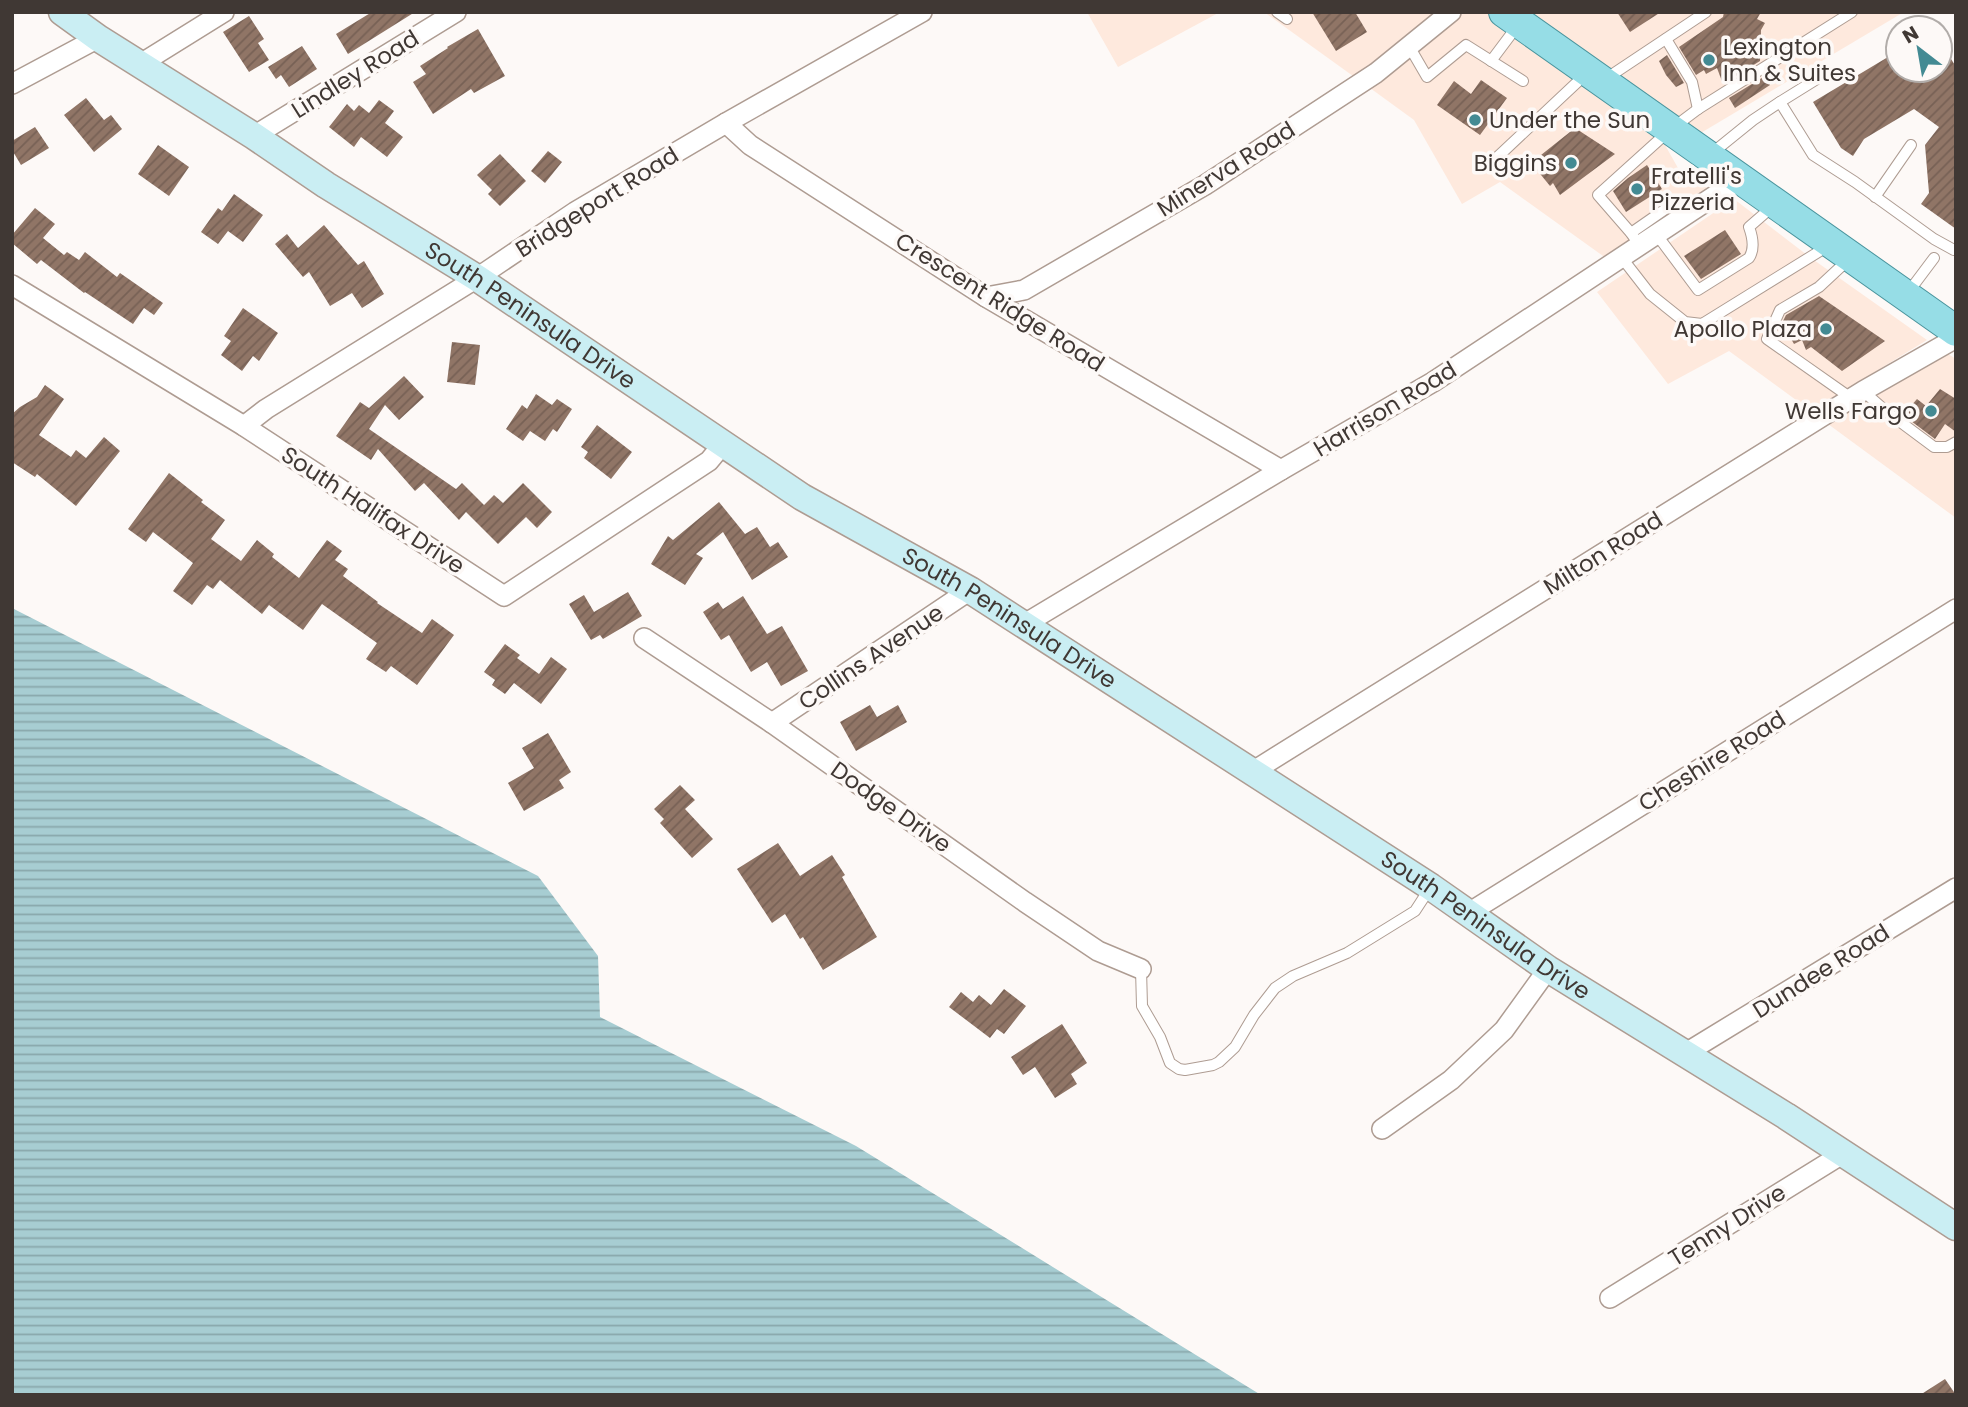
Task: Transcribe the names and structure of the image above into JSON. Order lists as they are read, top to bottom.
{
  "streets": {
    "main road": ["South Peninsula Drive"],
    "street": [
      "Lindley Road",
      "Minerva Road",
      "Bridgeport Road",
      "Crescent Ridge Road",
      "Harrison Road",
      "South Halifax Drive",
      "Milton Road",
      "Collins Avenue",
      "Cheshire Road",
      "Dodge Drive",
      "Dundee Road",
      "Tenny Drive"
    ]
  },
  "crossings": [
    ["Lindley Road", "South Peninsula Drive"],
    ["Minerva Road", "Crescent Ridge Road"],
    ["Bridgeport Road", "Crescent Ridge Road"],
    ["Bridgeport Road", "South Peninsula Drive"],
    ["Bridgeport Road", "South Halifax Drive"],
    ["Crescent Ridge Road", "Harrison Road"],
    ["South Peninsula Drive", "Harrison Road"],
    ["South Peninsula Drive", "South Halifax Drive"],
    ["South Peninsula Drive", "Milton Road"],
    ["South Peninsula Drive", "Collins Avenue"],
    ["South Peninsula Drive", "Cheshire Road"],
    ["South Peninsula Drive", "Dundee Road"],
    ["South Peninsula Drive", "Tenny Drive"],
    ["Collins Avenue", "Dodge Drive"]
  ],
  "places": [
    "Lexington Inn & Suites",
    "Under the Sun",
    "Biggins",
    "Fratelli's Pizzeria",
    "Apollo Plaza",
    "Wells Fargo"
  ],
  "north": "top left"
}
